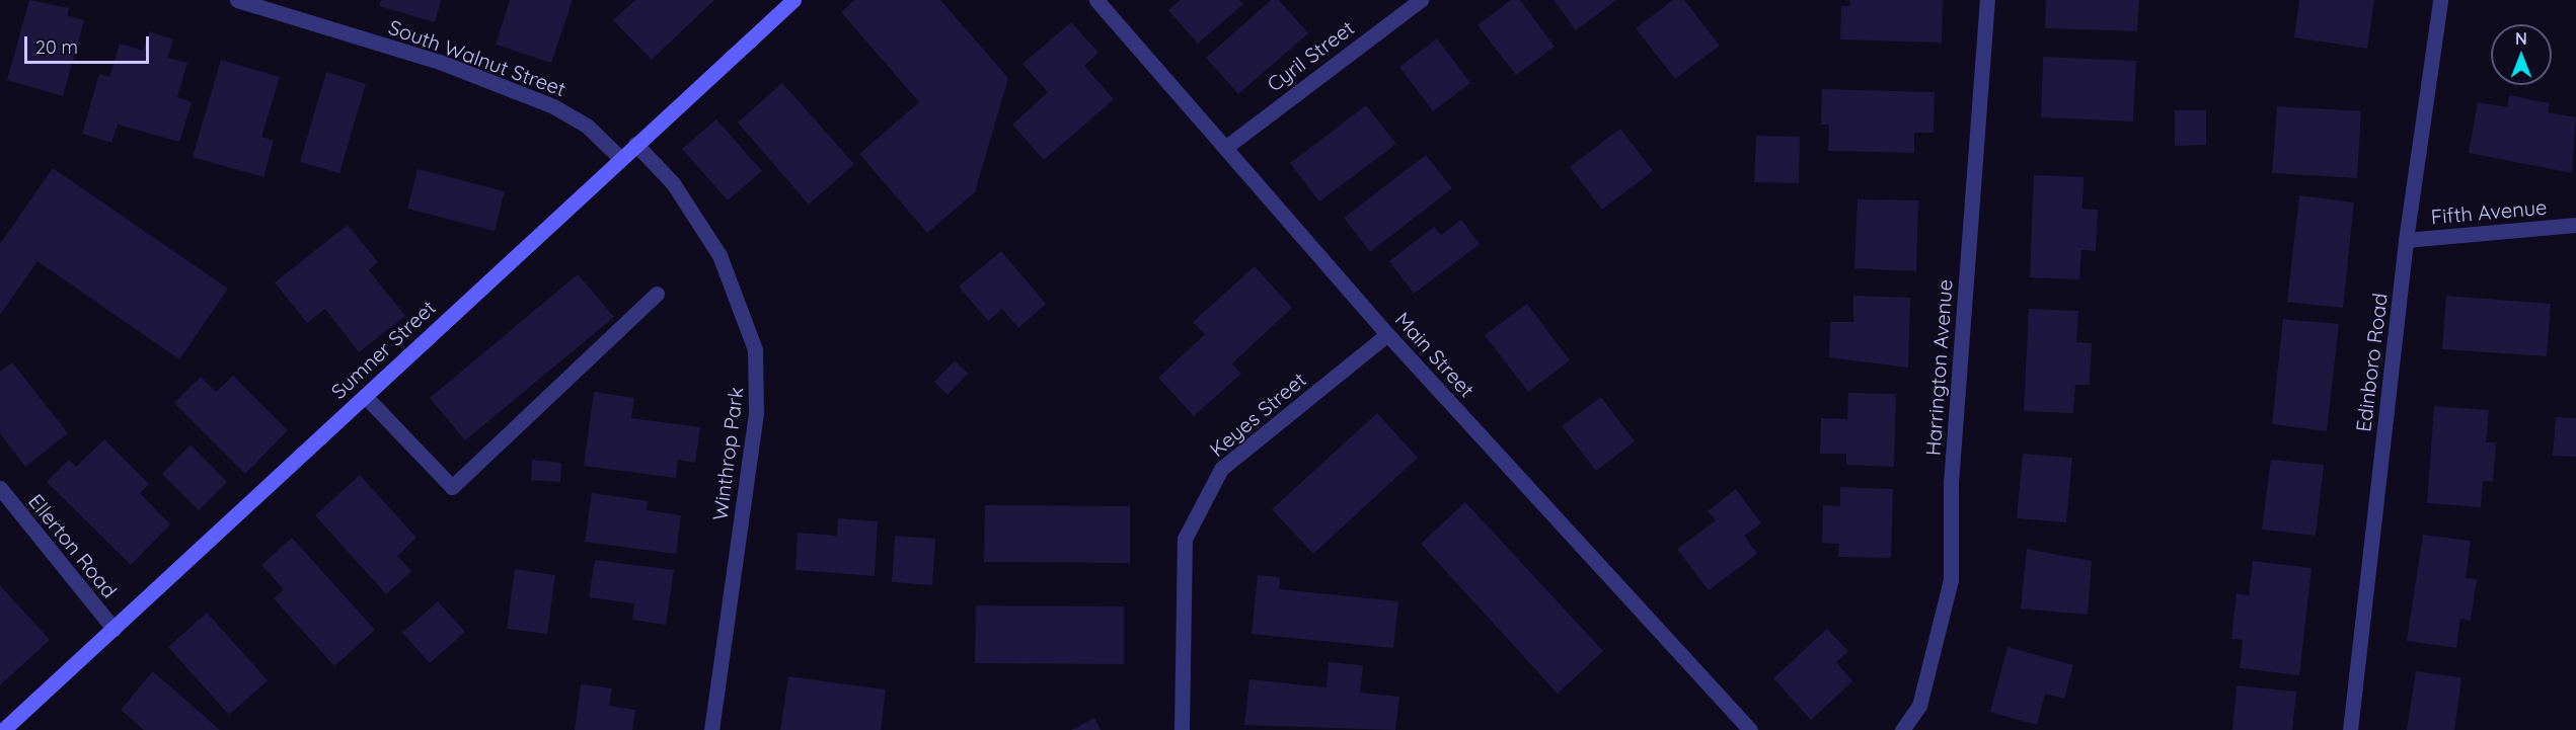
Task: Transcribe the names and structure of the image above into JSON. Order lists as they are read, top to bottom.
{
  "streets": {
    "street": [
      "Cyril Street",
      "South Walnut Street",
      "Fifth Avenue",
      "Sumner Street",
      "Main Street",
      "Edinboro Road",
      "Harrington Avenue",
      "Keyes Street",
      "Winthrop Park",
      "Ellerton Road"
    ]
  },
  "crossings": [
    ["Cyril Street", "Main Street"],
    ["South Walnut Street", "Sumner Street"],
    ["Fifth Avenue", "Edinboro Road"],
    ["Sumner Street", "Winthrop Park"],
    ["Sumner Street", "Ellerton Road"],
    ["Main Street", "Keyes Street"]
  ],
  "scale_bar": "20 m",
  "north": "top"
}
